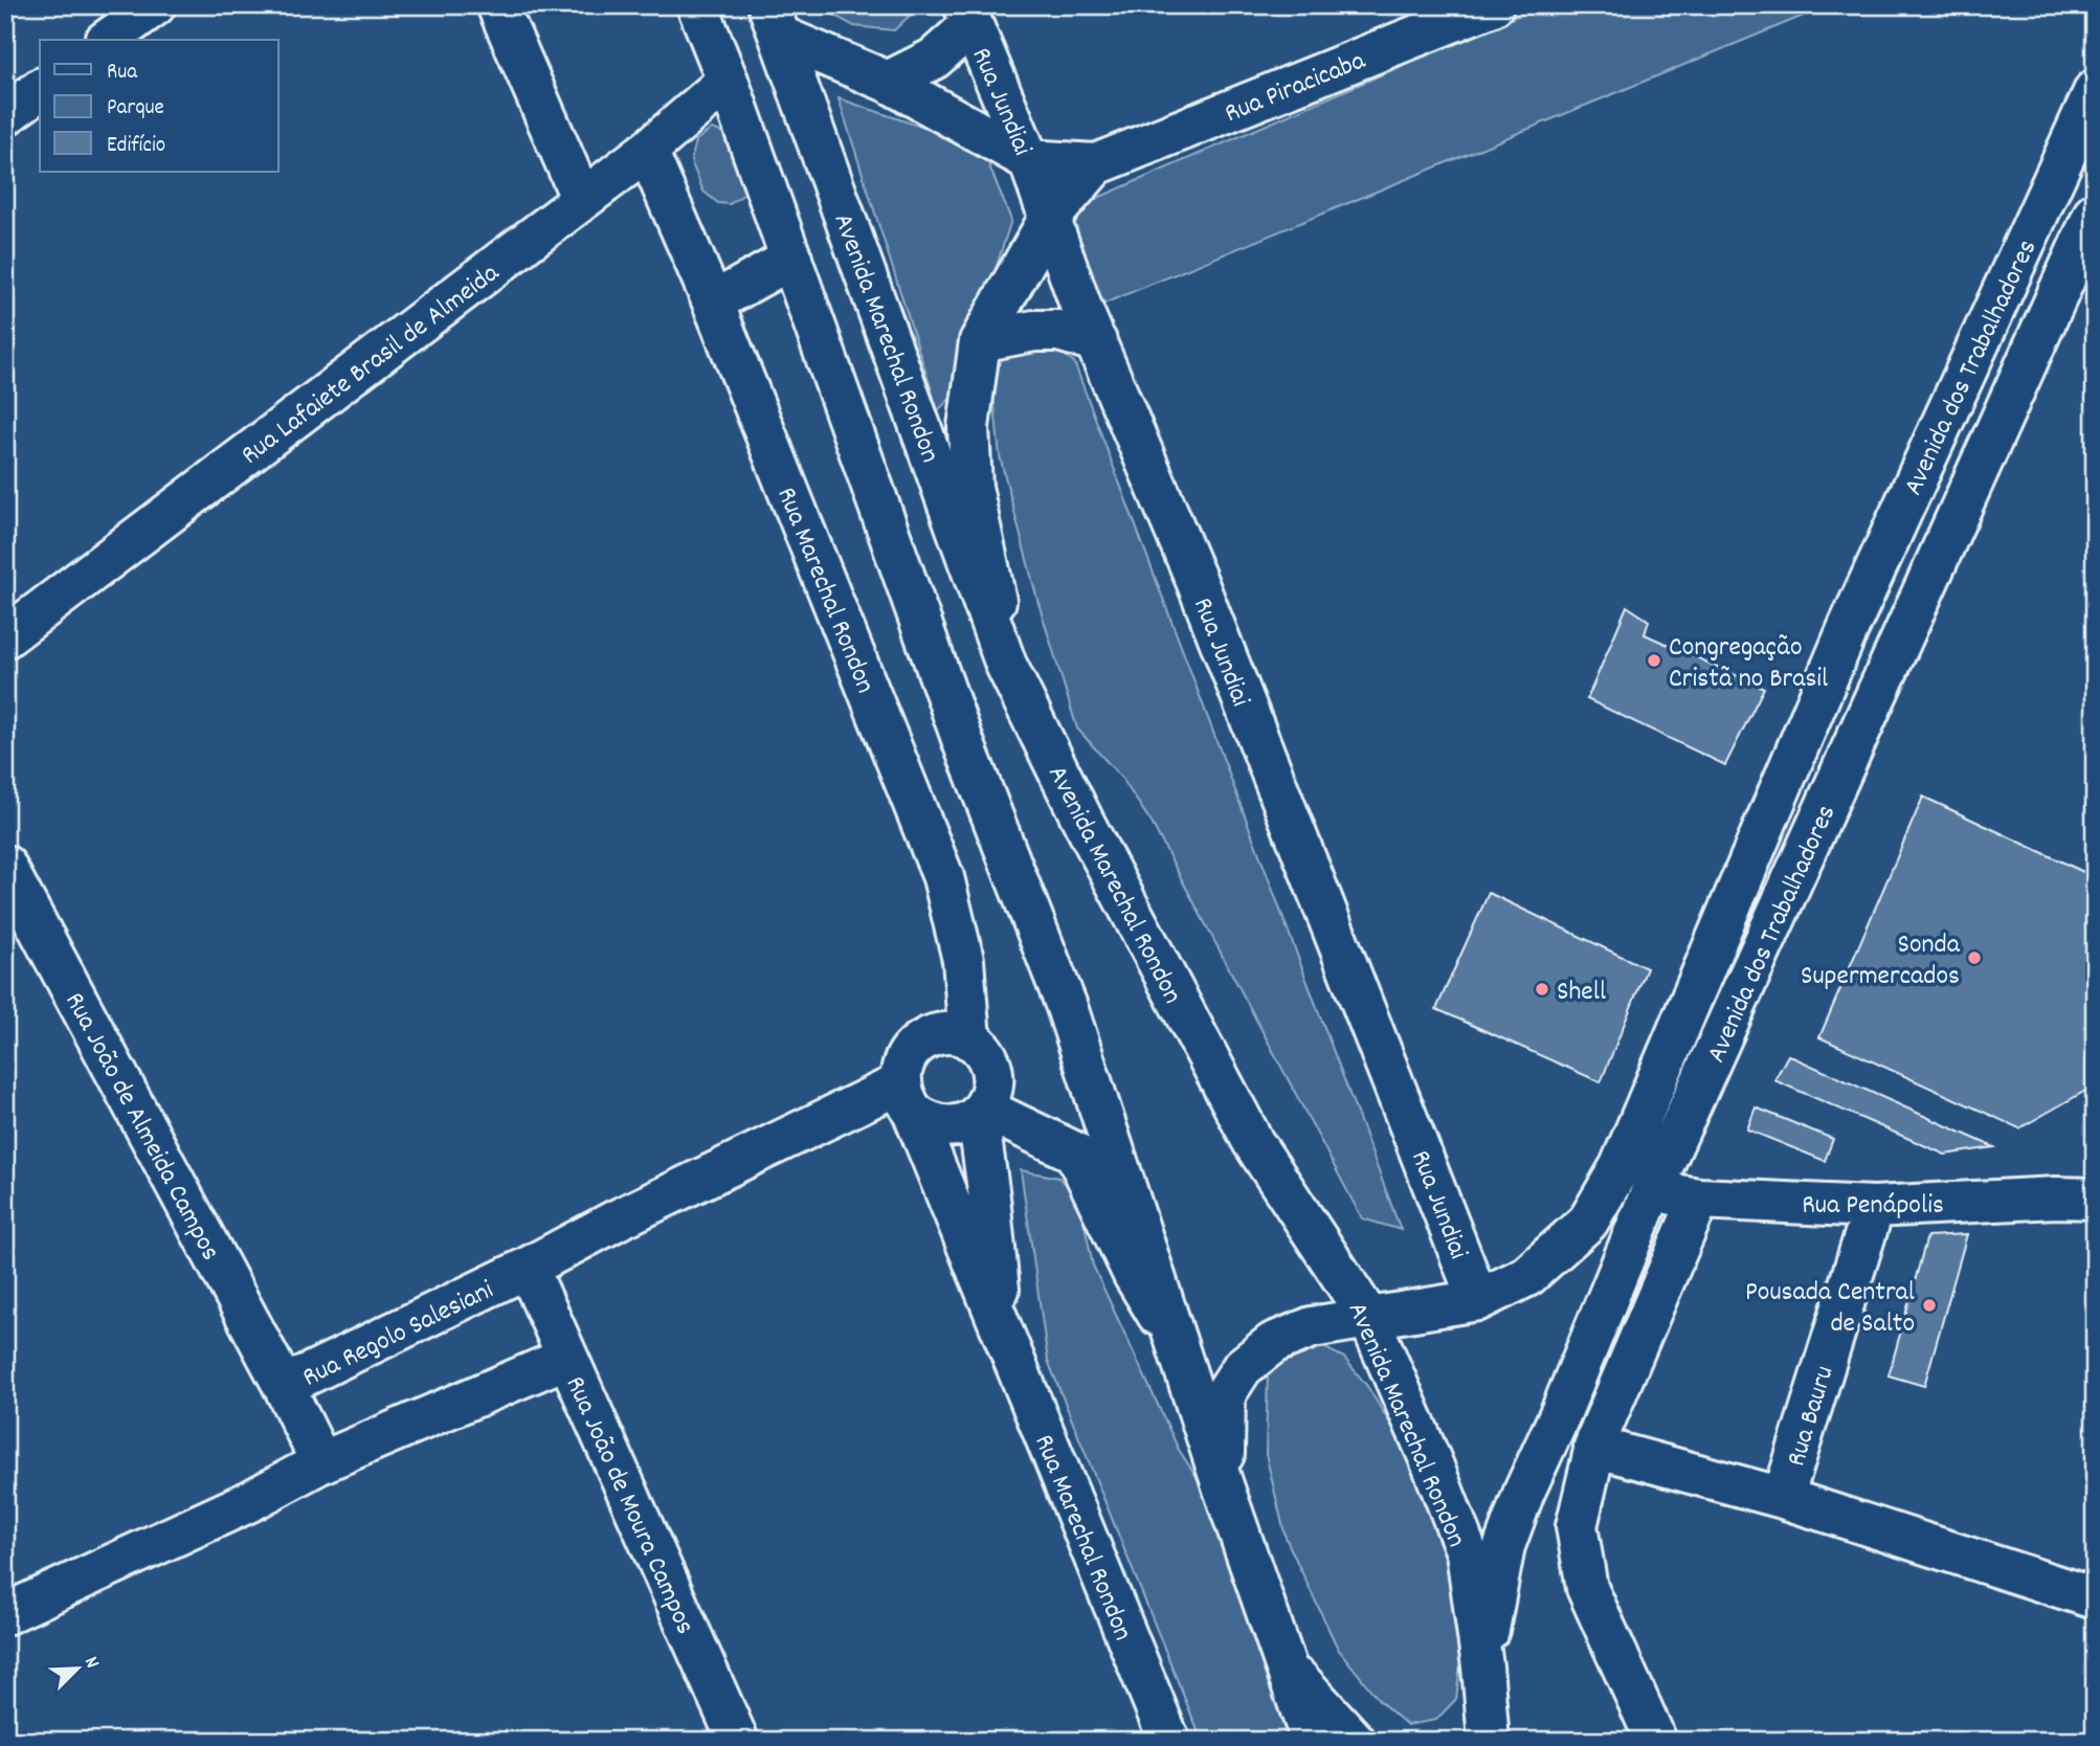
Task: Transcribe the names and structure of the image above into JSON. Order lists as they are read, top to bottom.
{
  "streets": {
    "street": [
      "Rua Piracicaba",
      "Rua Jundiai",
      "Avenida Marechal Rondon",
      "Rua Lafaiete Brasil de Almeida",
      "Avenida dos Trabalhadores",
      "Rua Marechal Rondon",
      "Rua João de Almeida Campos",
      "Rua Penápolis",
      "Rua Regolo Salesiani",
      "Rua Bauru",
      "Rua João de Moura Campos"
    ]
  },
  "crossings": [
    ["Rua Piracicaba", "Rua Jundiai"],
    ["Rua Jundiai", "Avenida dos Trabalhadores"],
    ["Avenida Marechal Rondon", "Avenida dos Trabalhadores"],
    ["Rua Lafaiete Brasil de Almeida", "Rua Marechal Rondon"],
    ["Avenida dos Trabalhadores", "Rua Penápolis"],
    ["Rua Marechal Rondon", "Rua Regolo Salesiani"],
    ["Rua João de Almeida Campos", "Rua Regolo Salesiani"],
    ["Rua Penápolis", "Rua Bauru"],
    ["Rua Regolo Salesiani", "Rua João de Moura Campos"]
  ],
  "places": [
    "Congregação Cristã no Brasil",
    "Sonda Supermercados",
    "Shell",
    "Pousada Central de Salto"
  ],
  "legend": ["Rua", "Parque", "Edifício"],
  "north": "top right"
}
